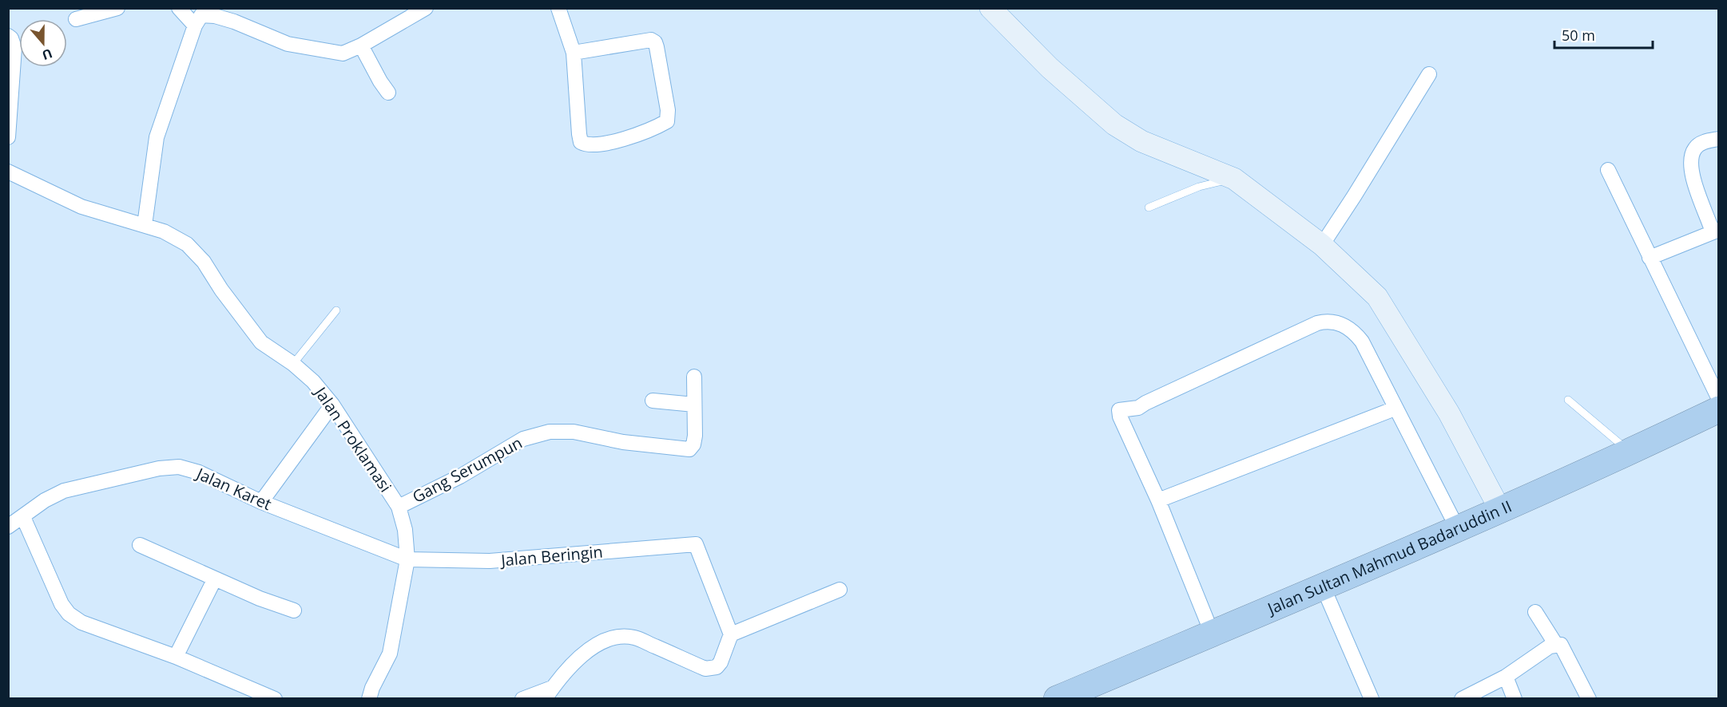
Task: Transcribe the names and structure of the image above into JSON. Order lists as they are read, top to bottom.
{
  "streets": {
    "highway": ["Jalan Sultan Mahmud Badaruddin II"],
    "street": [
      "Jalan Proklamasi",
      "Gang Serumpun",
      "Jalan Karet",
      "Jalan Beringin"
    ]
  },
  "crossings": [
    ["Jalan Proklamasi", "Gang Serumpun"],
    ["Jalan Proklamasi", "Jalan Karet"],
    ["Jalan Proklamasi", "Jalan Beringin"],
    ["Jalan Karet", "Jalan Beringin"]
  ],
  "scale_bar": "50 m",
  "north": "bottom"
}
